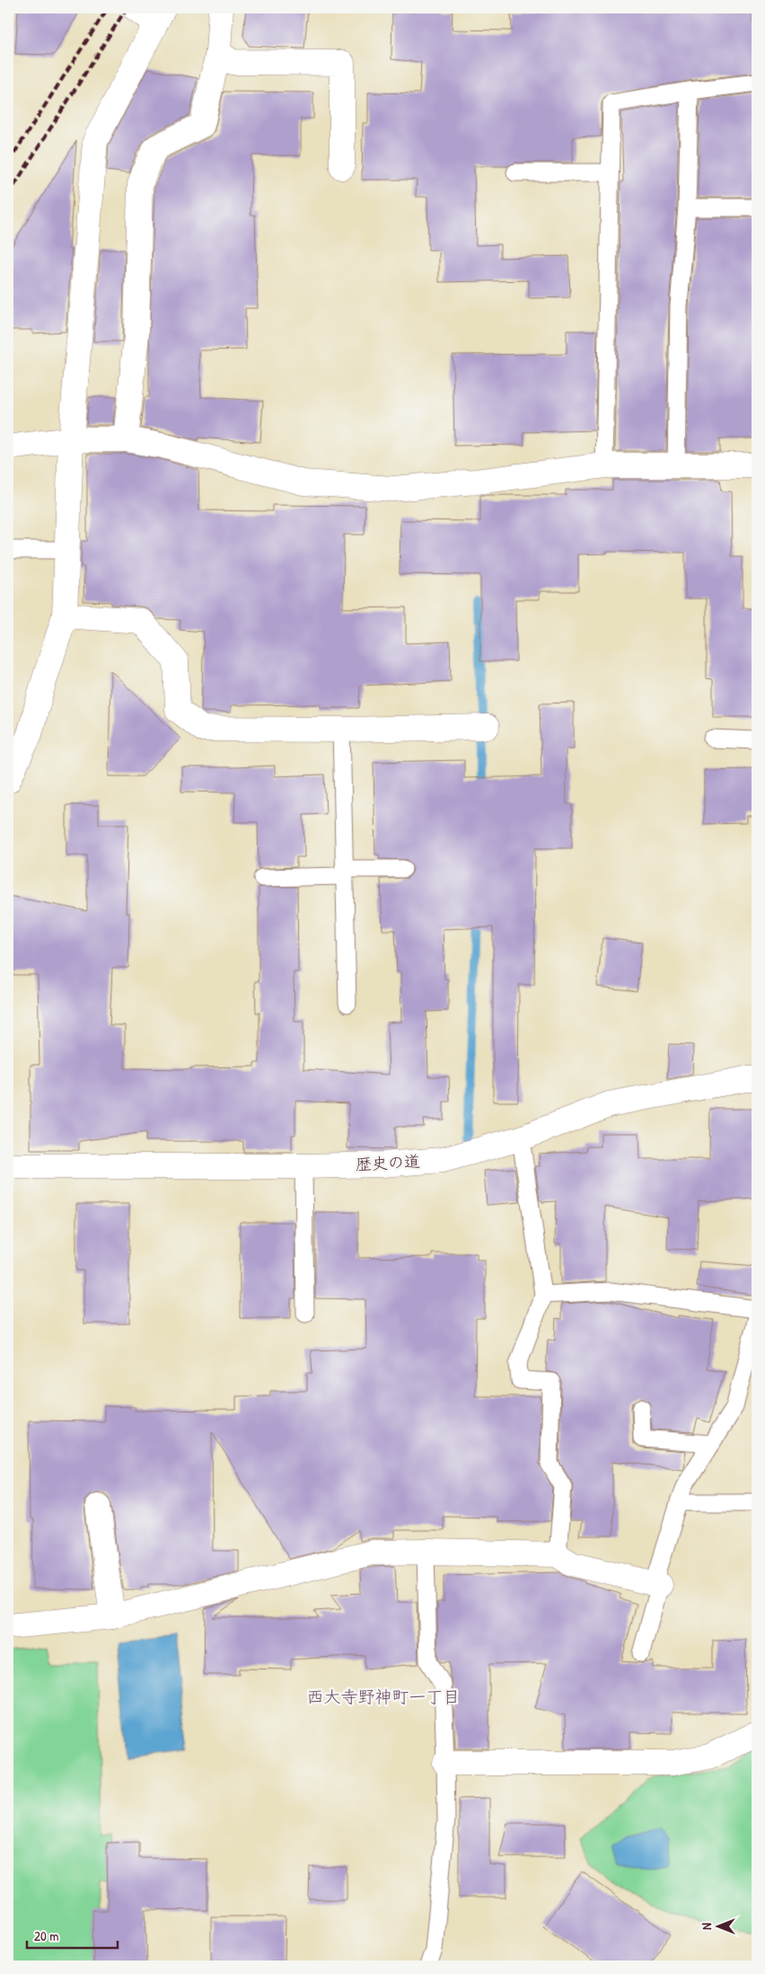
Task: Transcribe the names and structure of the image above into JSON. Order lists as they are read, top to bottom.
{
  "streets": {
    "street": ["歴史の道"]
  },
  "districts": ["西大寺野神町一丁目"],
  "scale_bar": "20 m",
  "north": "left"
}
